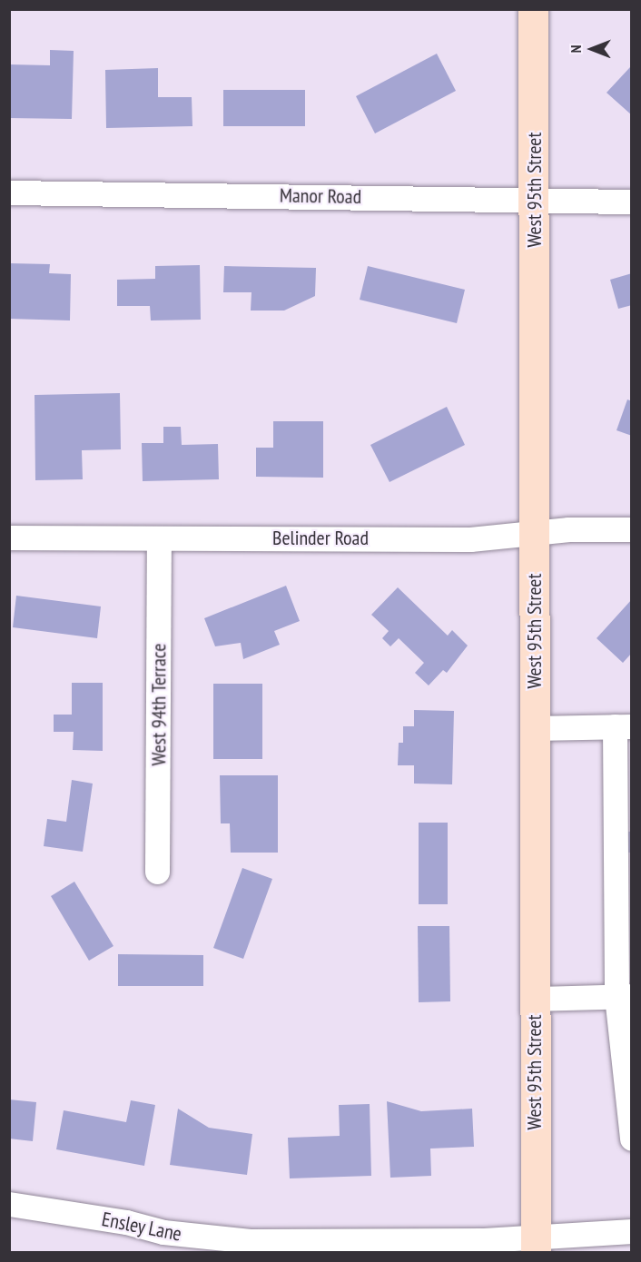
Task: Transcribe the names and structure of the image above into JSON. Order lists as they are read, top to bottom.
{
  "streets": {
    "main road": ["West 95th Street"],
    "street": [
      "Manor Road",
      "Belinder Road",
      "West 94th Terrace",
      "Ensley Lane"
    ]
  },
  "crossings": [
    ["West 95th Street", "Manor Road"],
    ["West 95th Street", "Belinder Road"],
    ["West 95th Street", "Ensley Lane"],
    ["Belinder Road", "West 94th Terrace"]
  ],
  "north": "left"
}
